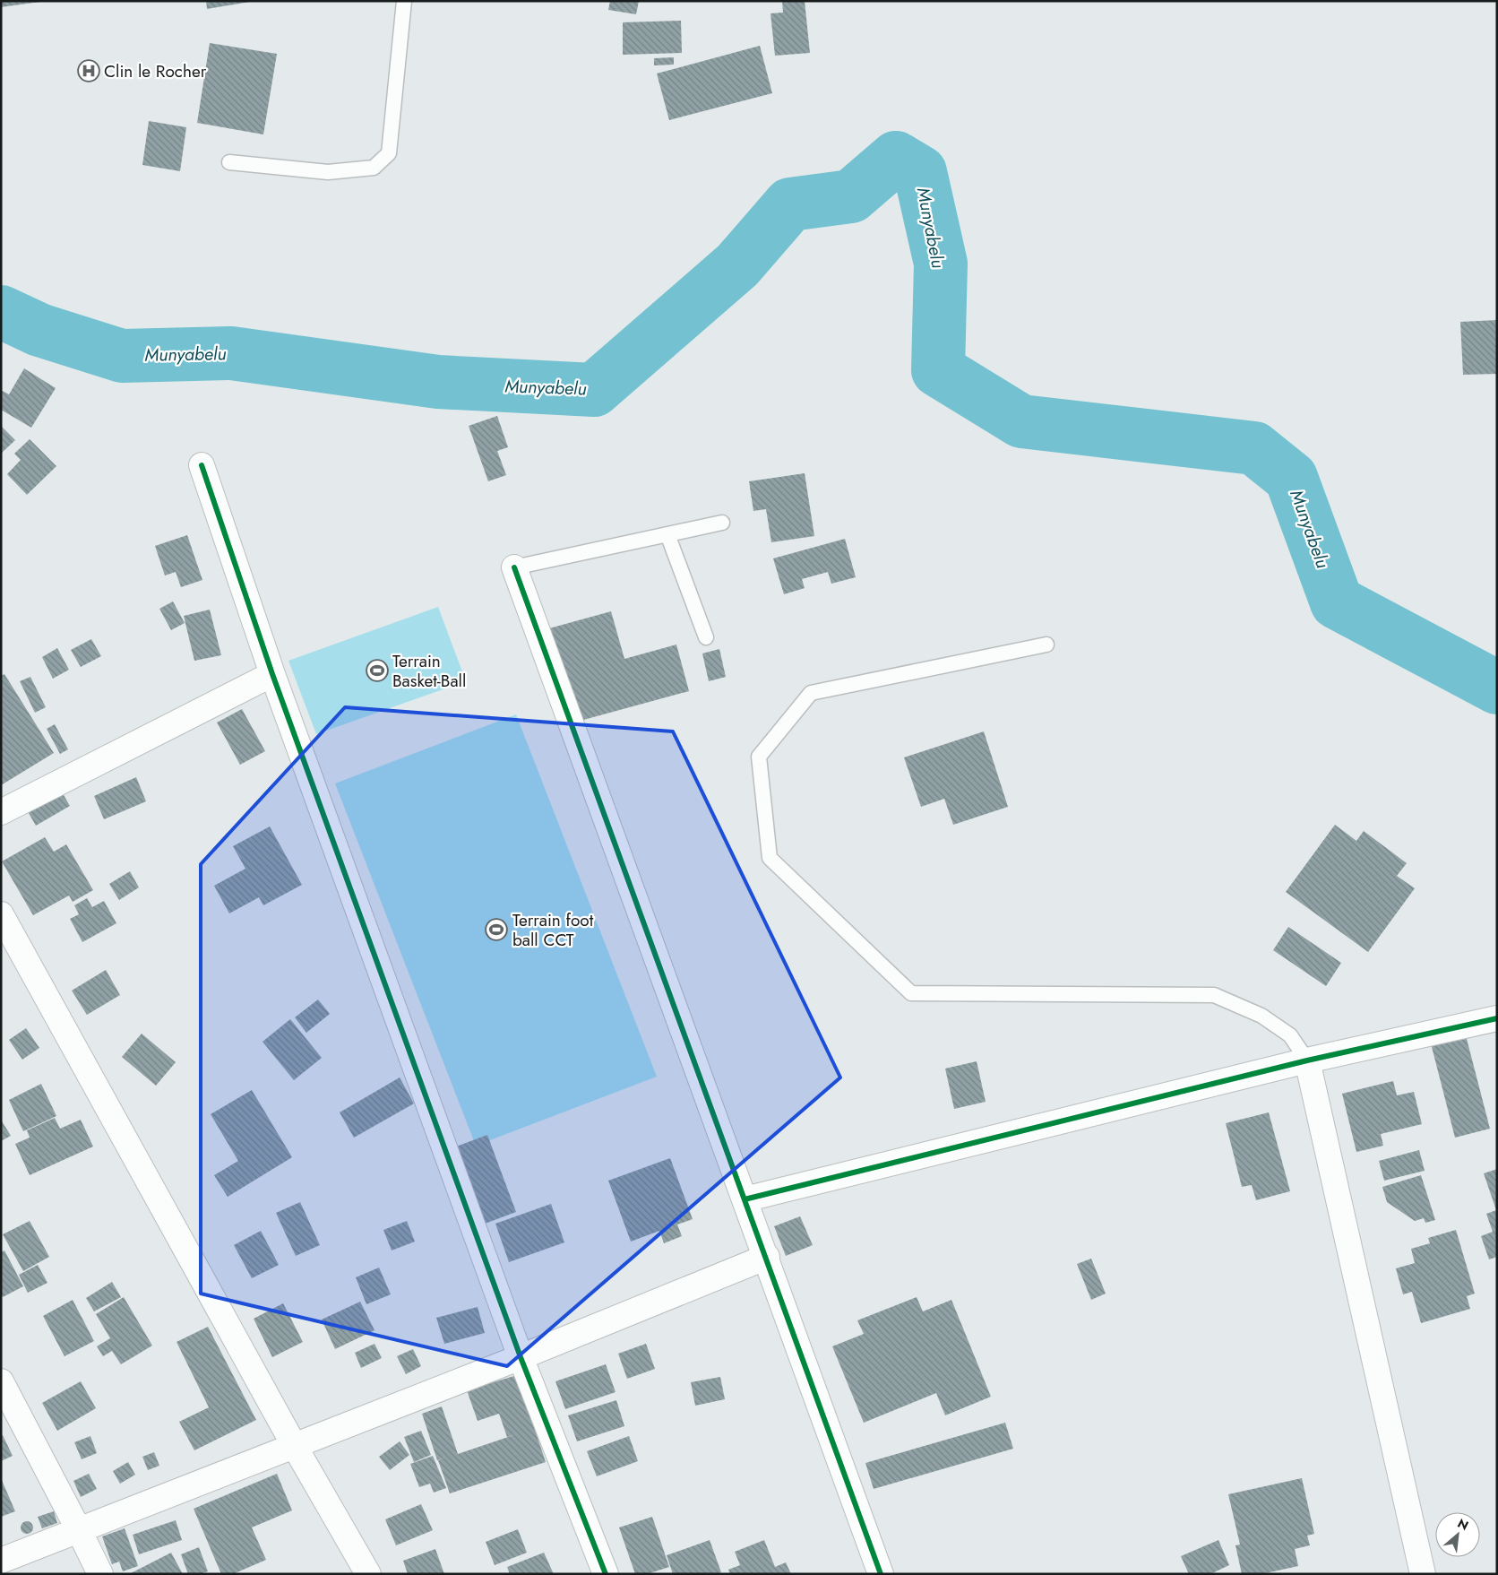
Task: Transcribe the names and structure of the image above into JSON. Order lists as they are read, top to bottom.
{
  "water": ["Munyabelu"],
  "places": {
    "hospital": ["Clin le Rocher"],
    "sports": ["Terrain Basket-Ball", "Terrain foot ball CCT"]
  },
  "north": "top right"
}
